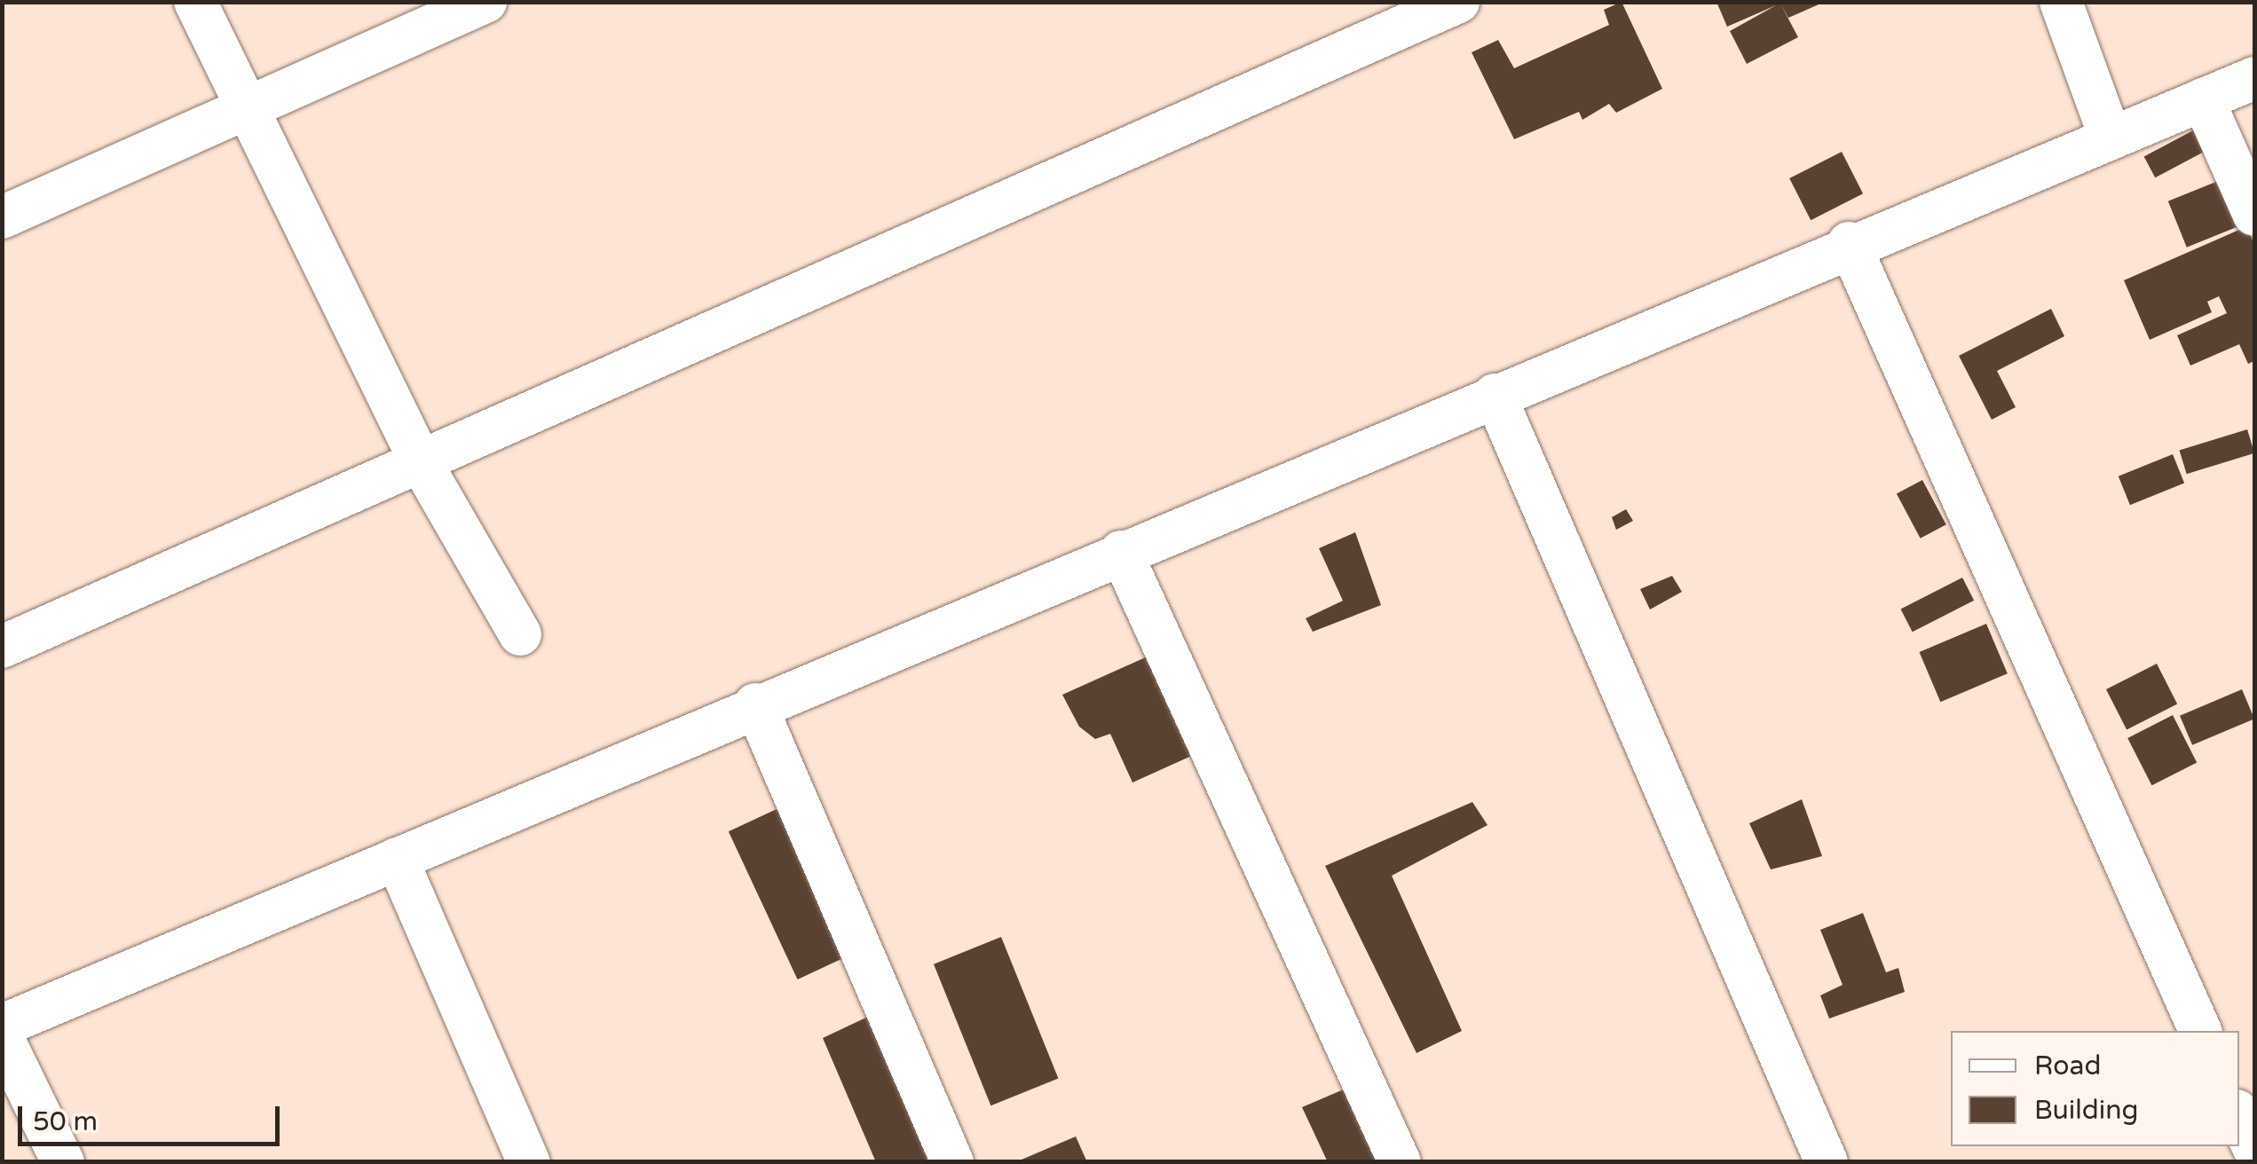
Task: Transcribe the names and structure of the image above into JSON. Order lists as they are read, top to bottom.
{
  "legend": ["Road", "Building"],
  "scale_bar": "50 m"
}
